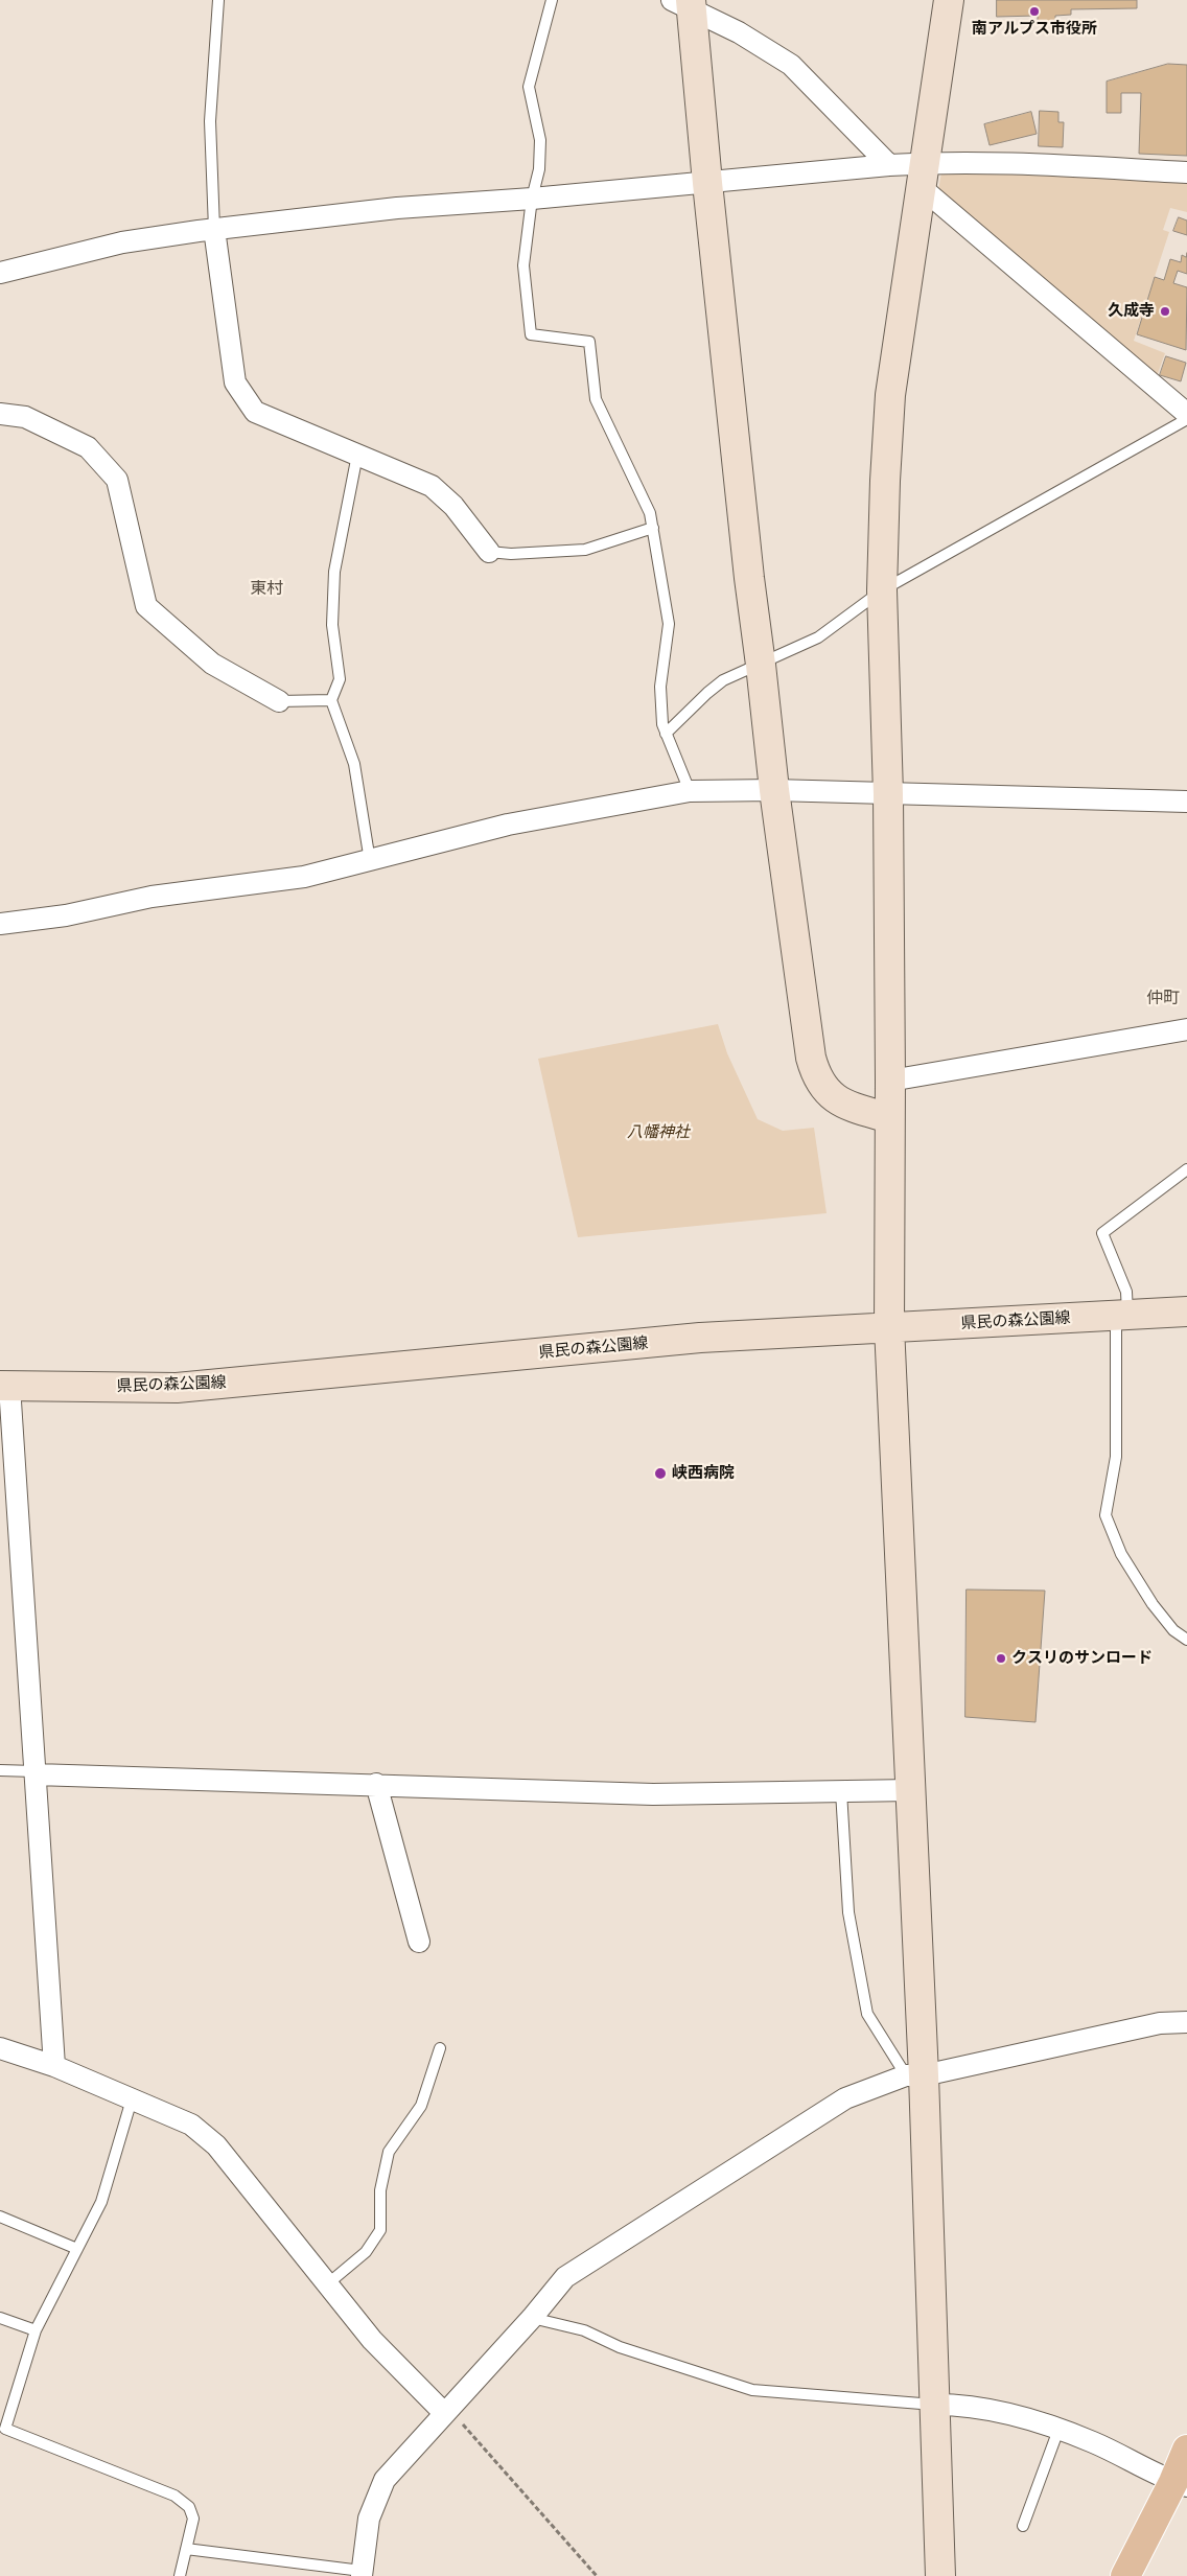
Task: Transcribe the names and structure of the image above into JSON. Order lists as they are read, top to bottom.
{
  "streets": {
    "street": ["県民の森公園線"]
  },
  "districts": ["東村", "仲町"],
  "parks": ["八幡神社"],
  "places": [
    "南アルプス市役所",
    "久成寺",
    "峡西病院",
    "クスリのサンロード"
  ]
}
